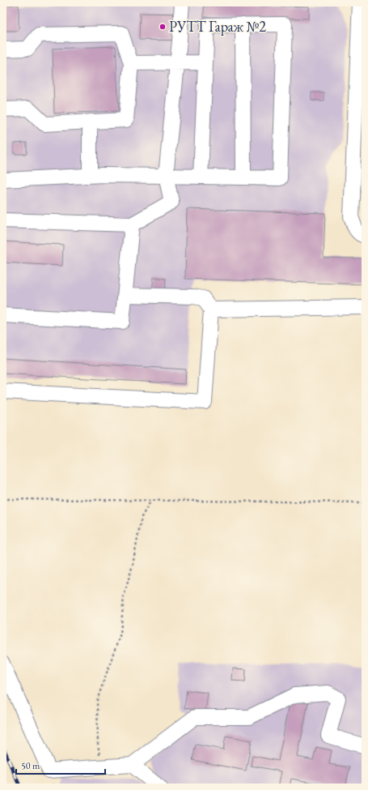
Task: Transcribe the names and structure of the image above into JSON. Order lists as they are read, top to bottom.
{
  "places": ["РУТТ Гараж №2"],
  "scale_bar": "50 m"
}
